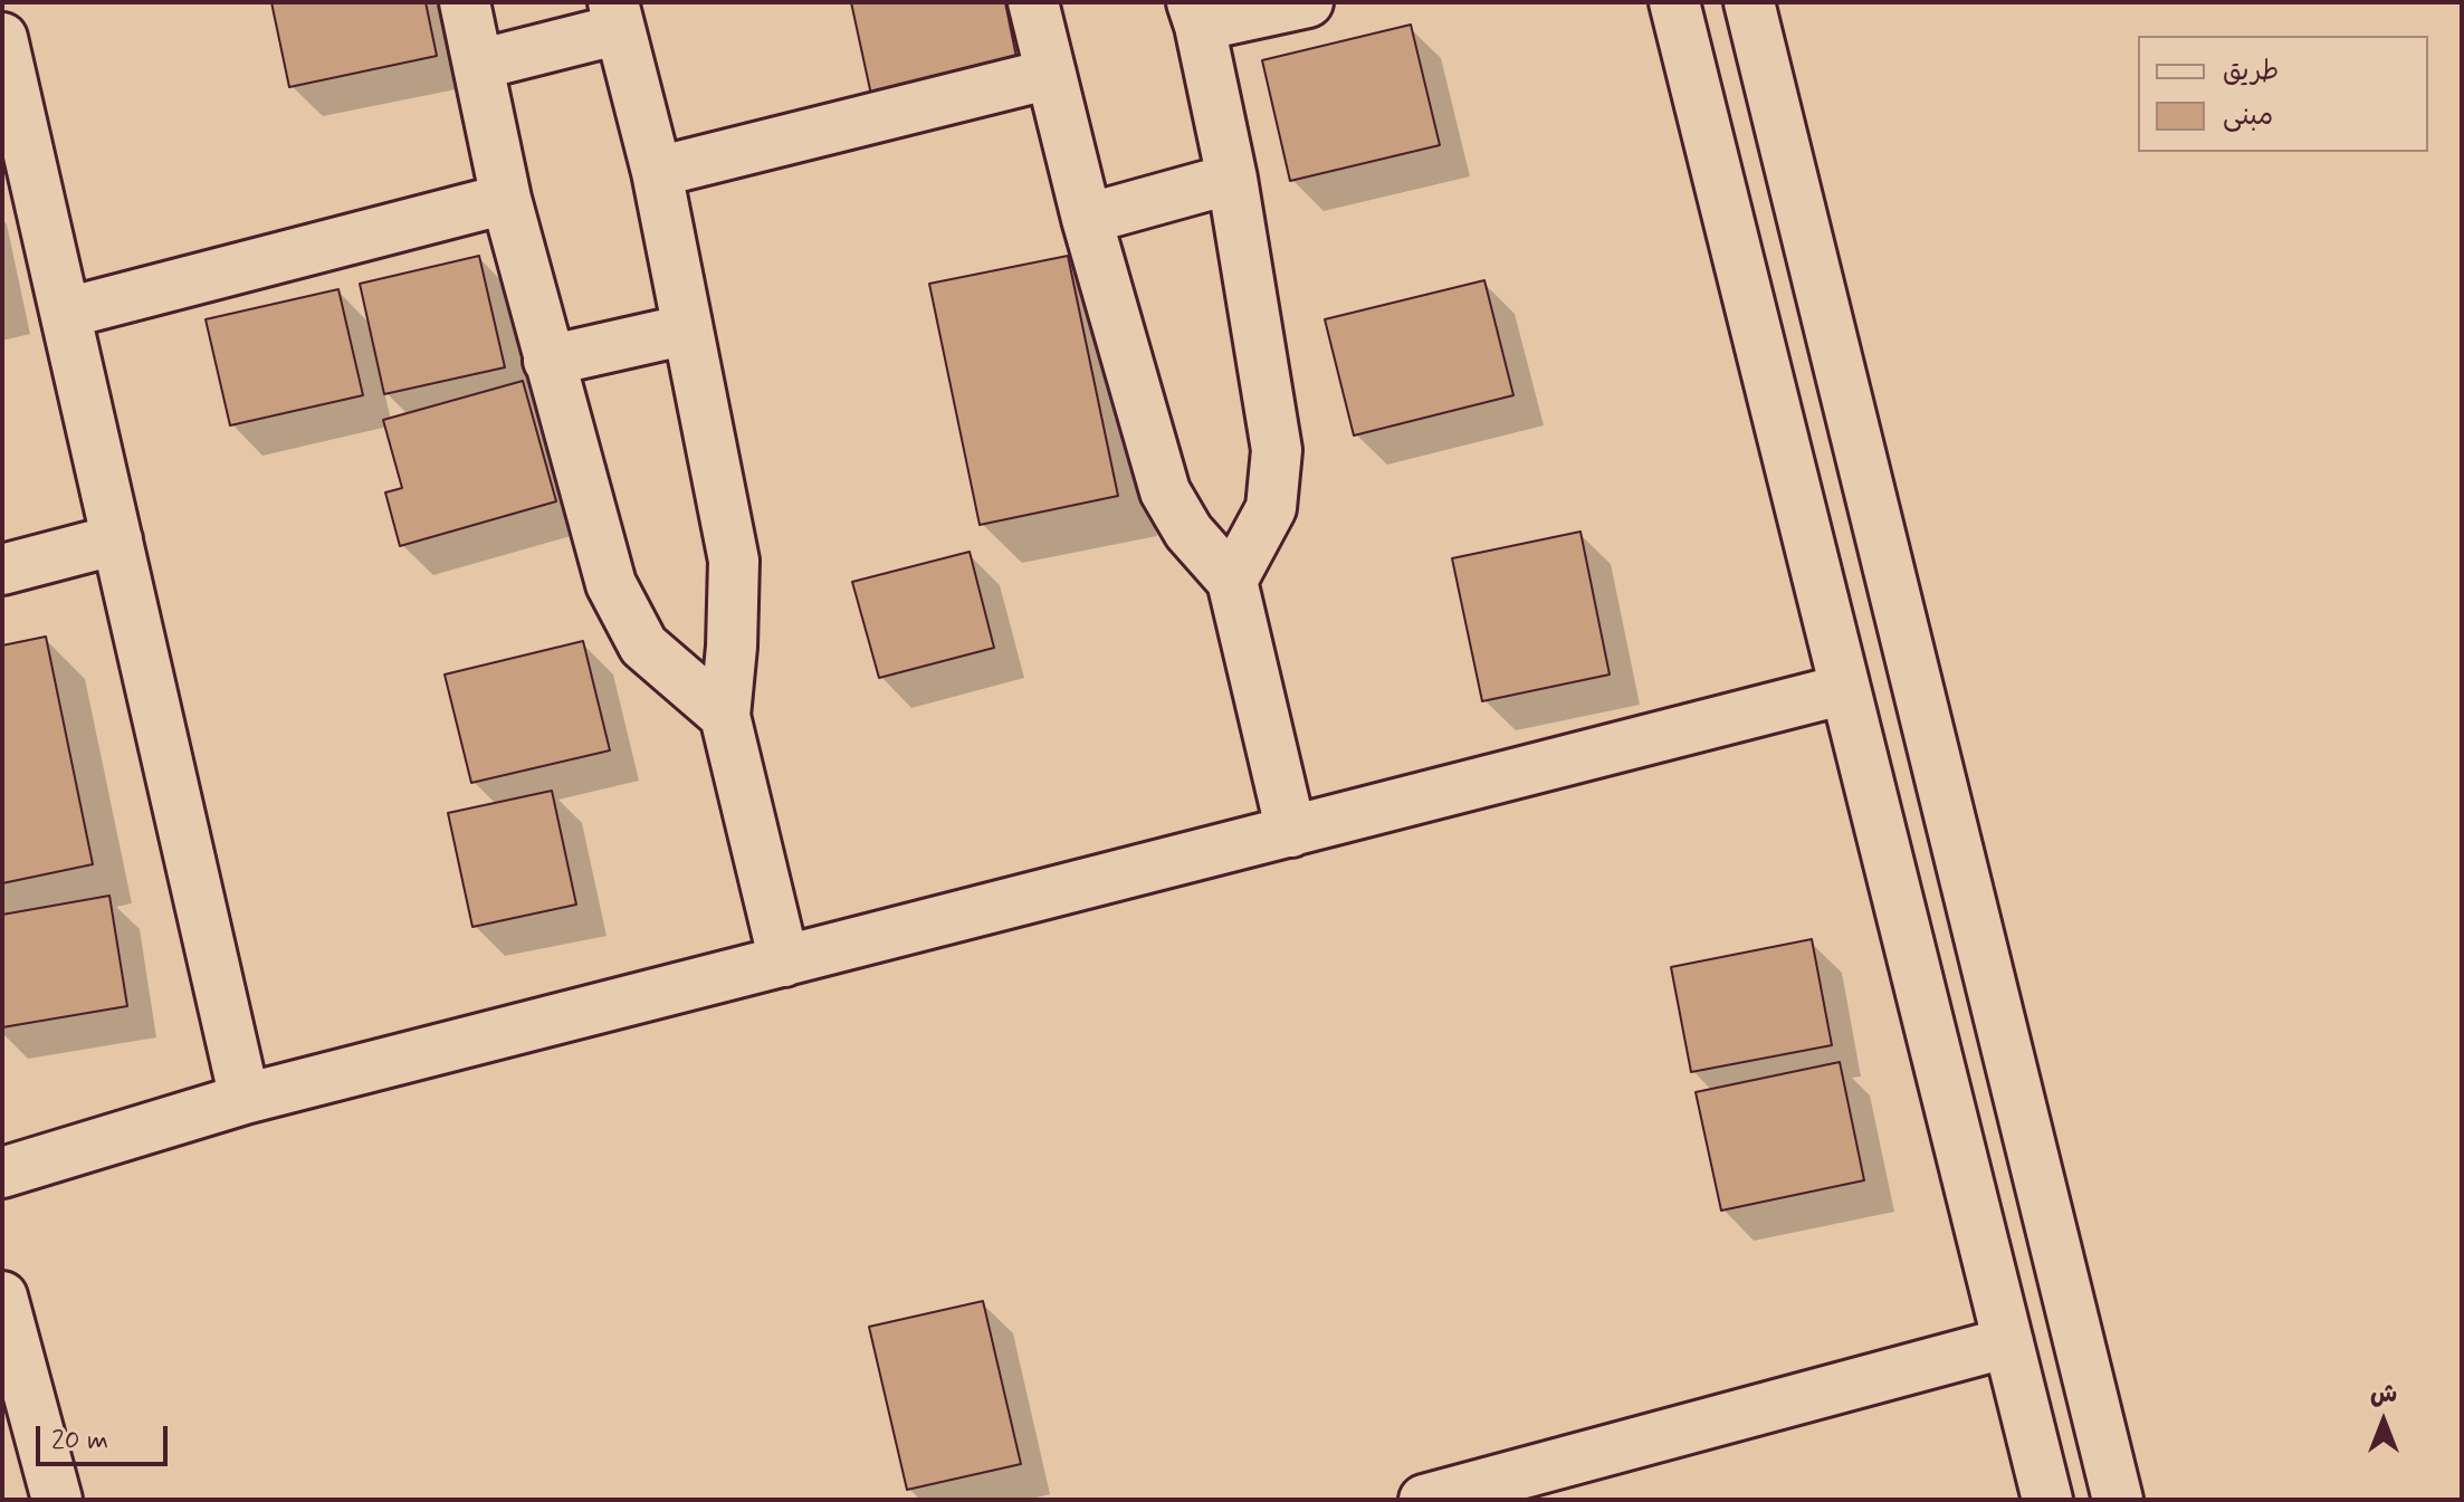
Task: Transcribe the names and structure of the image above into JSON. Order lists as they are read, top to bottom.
{
  "legend": ["طريق", "مبنى"],
  "scale_bar": "20 m",
  "north": "top"
}
